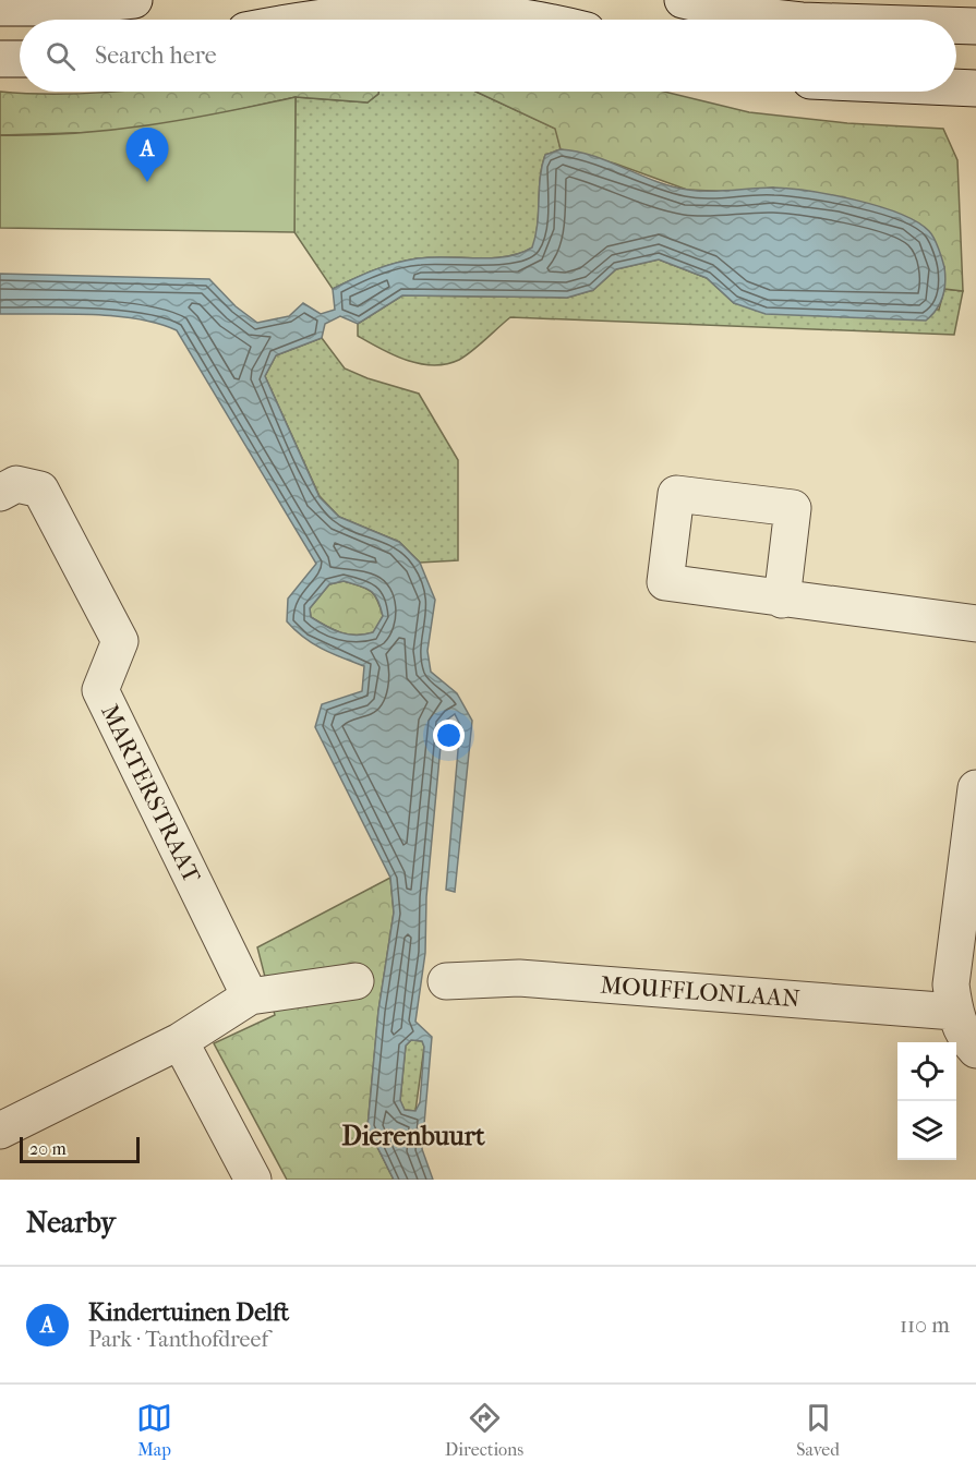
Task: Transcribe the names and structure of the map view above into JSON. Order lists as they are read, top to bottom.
{
  "streets": {
    "street": ["MARTERSTRAAT", "MOUFFLONLAAN"]
  },
  "districts": ["Dierenbuurt"],
  "scale_bar": "20 m",
  "page": {
    "search": "Search here",
    "pins": "A",
    "scale": "20 m",
    "heading": "Nearby",
    "list": [
      {
        "mark": "A",
        "name": "Kindertuinen Delft",
        "note": "Park · Tanthofdreef",
        "value": "110 m"
      }
    ],
    "nav": ["Map", "Directions", "Saved"]
  }
}
